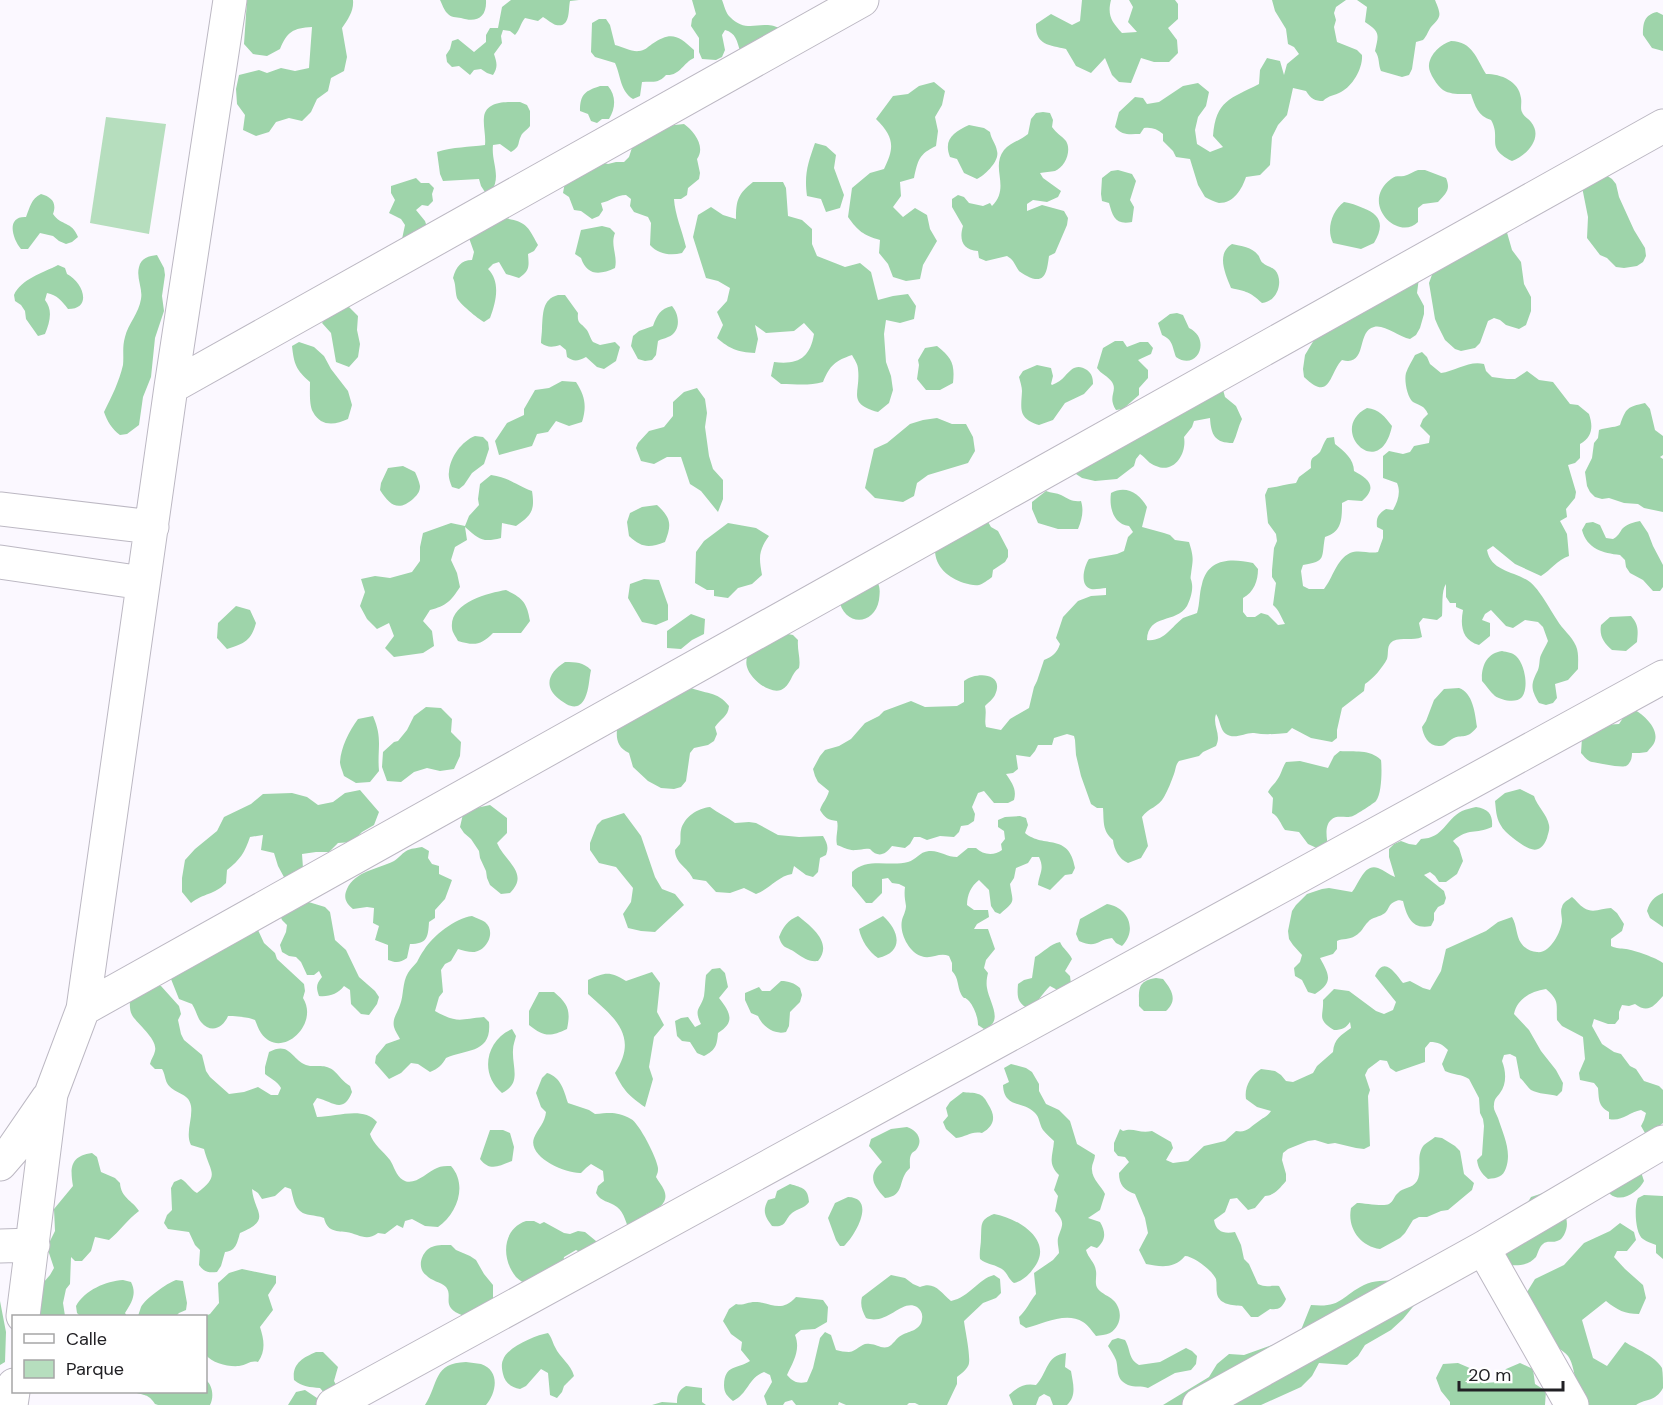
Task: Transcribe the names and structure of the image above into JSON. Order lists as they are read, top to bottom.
{
  "legend": ["Calle", "Parque"],
  "scale_bar": "20 m"
}
